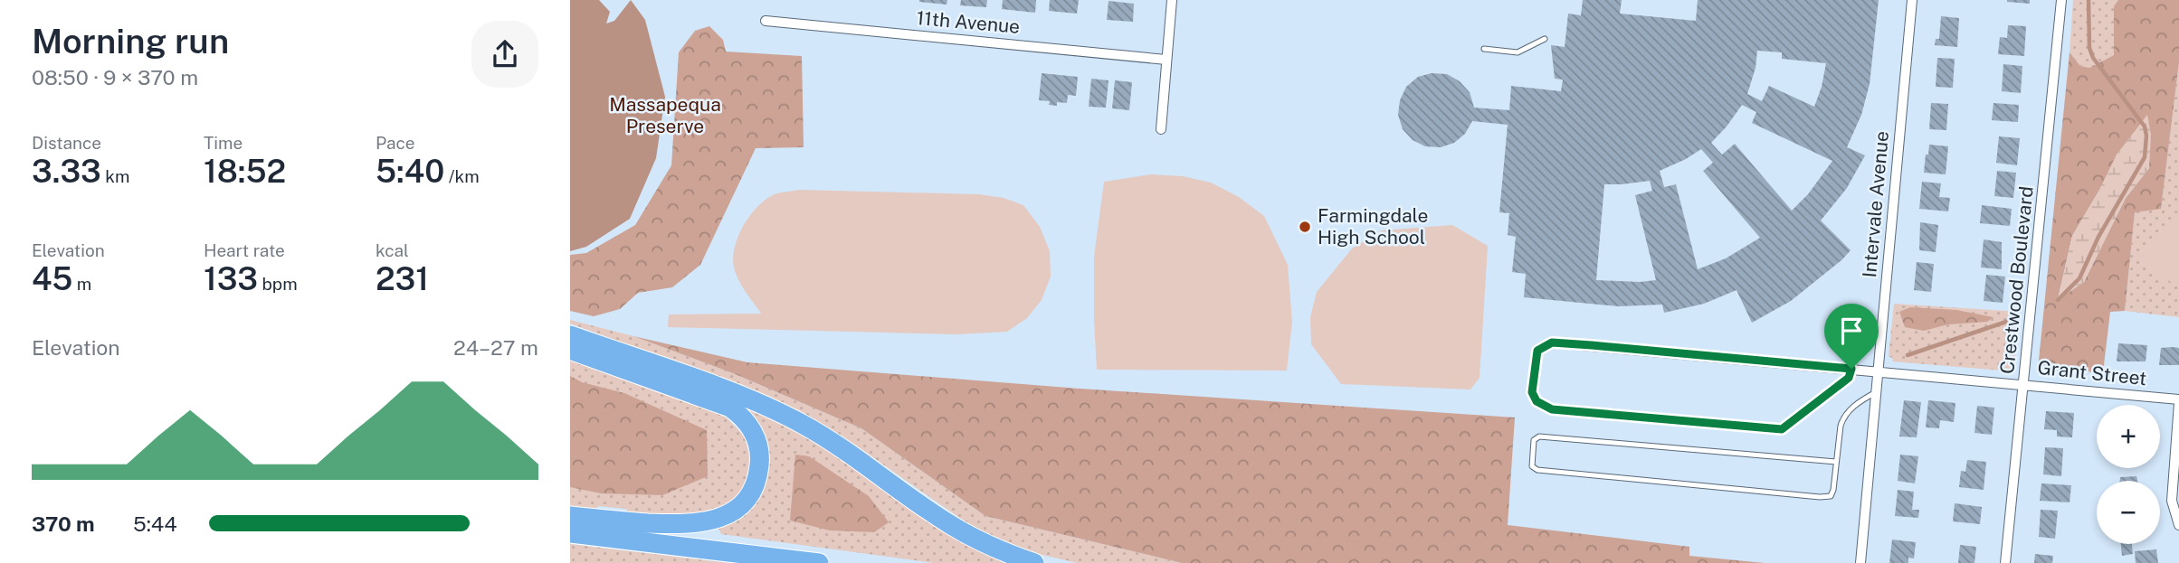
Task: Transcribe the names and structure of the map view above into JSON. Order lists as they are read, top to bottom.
{
  "streets": {
    "street": [
      "11th Avenue",
      "Intervale Avenue",
      "Crestwood Boulevard",
      "Grant Street"
    ]
  },
  "crossings": [
    ["Intervale Avenue", "Grant Street"],
    ["Crestwood Boulevard", "Grant Street"]
  ],
  "parks": ["Massapequa Preserve"],
  "places": ["Farmingdale High School"],
  "page": {
    "heading": ["Morning run", "08:50 · 9 × 370 m"],
    "stats": [
      ["Distance", "3.33 km"],
      ["Time", "18:52"],
      ["Pace", "5:40 /km"],
      ["Elevation", "45 m"],
      ["Heart rate", "133 bpm"],
      ["kcal", "231"]
    ],
    "chart": ["Elevation", "24–27 m"],
    "map_buttons": ["+", "−"],
    "list": [
      {
        "name": "370 m",
        "note": "5:44"
      }
    ]
  }
}
